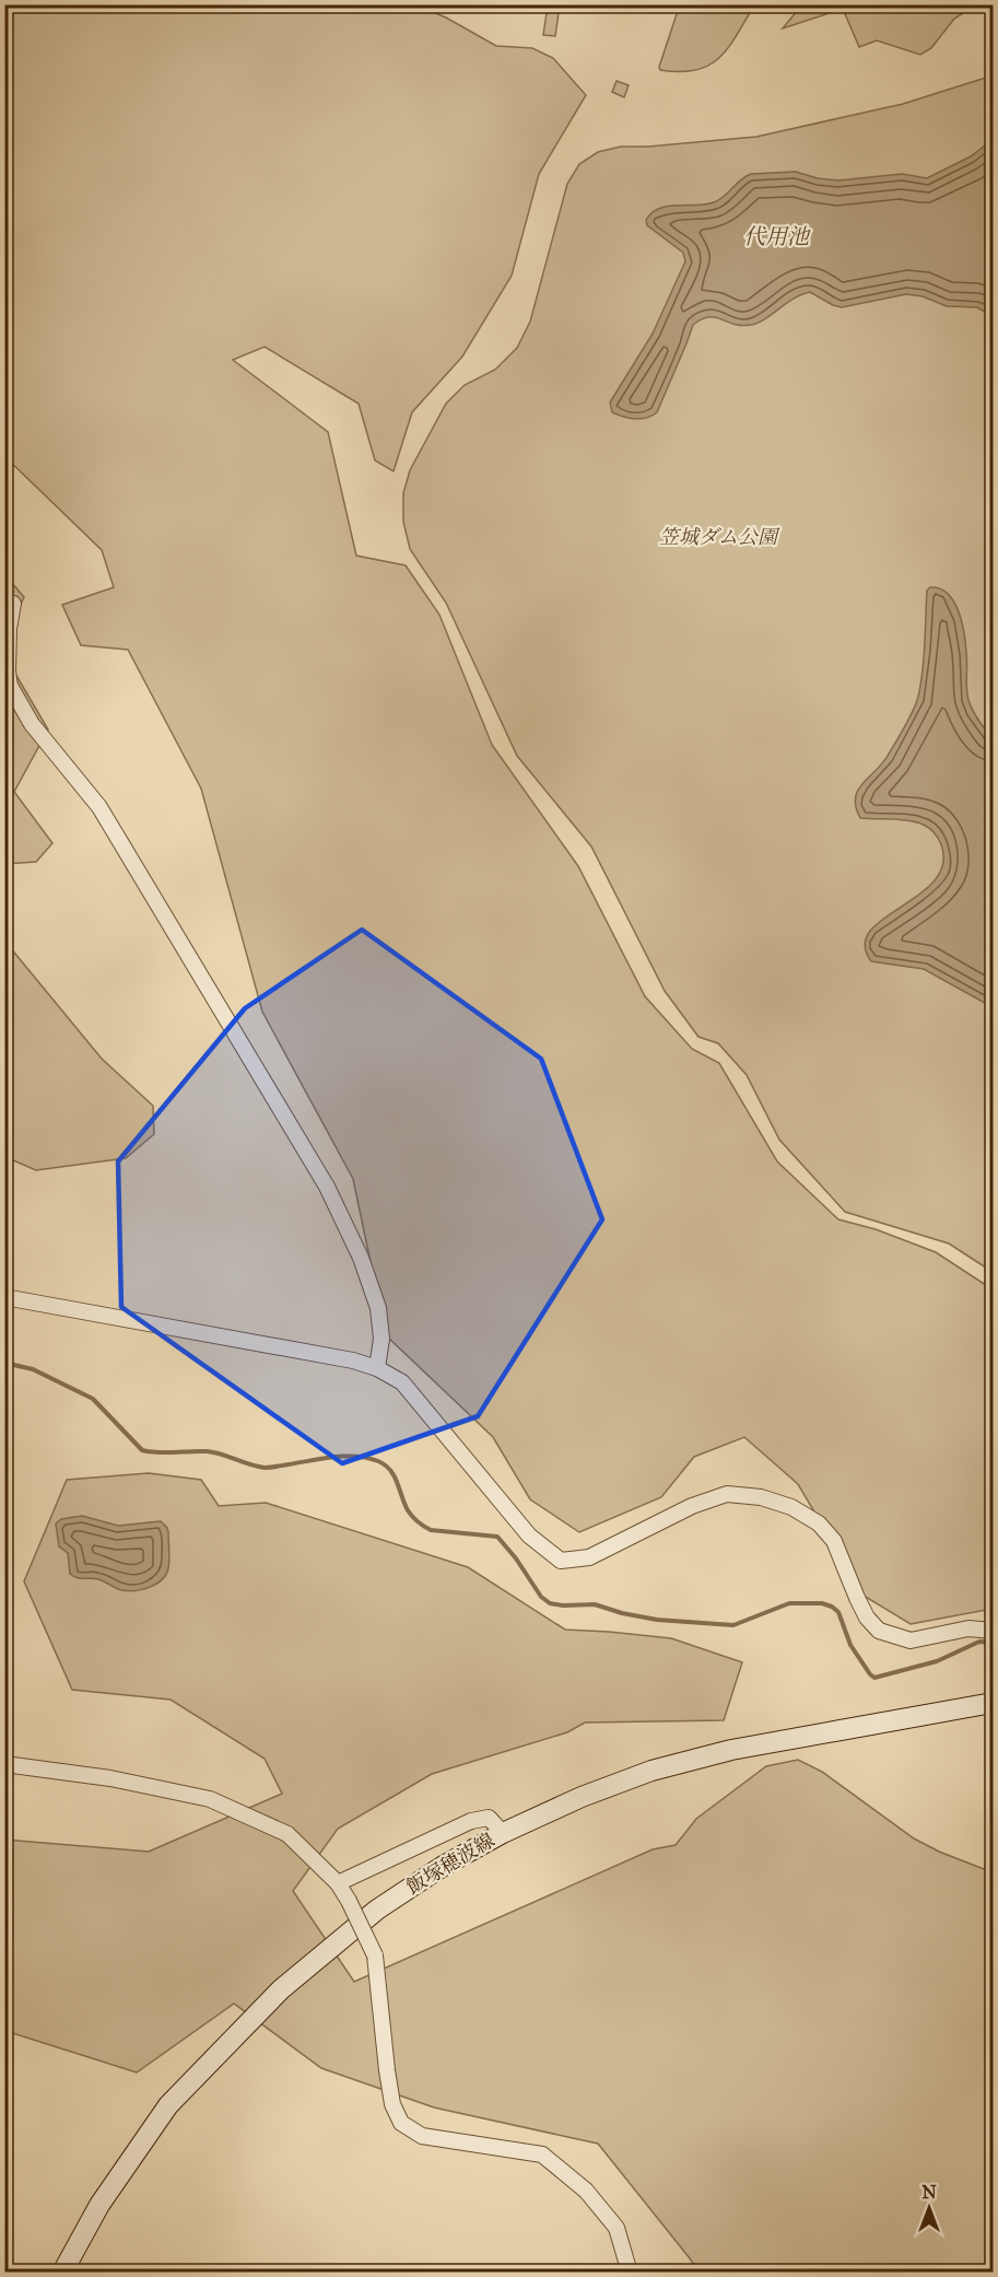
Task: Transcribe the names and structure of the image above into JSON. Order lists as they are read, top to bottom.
{
  "streets": {
    "main road": ["飯塚穂波線"]
  },
  "water": ["代用池"],
  "parks": ["笠城ダム公園"],
  "north": "top"
}
